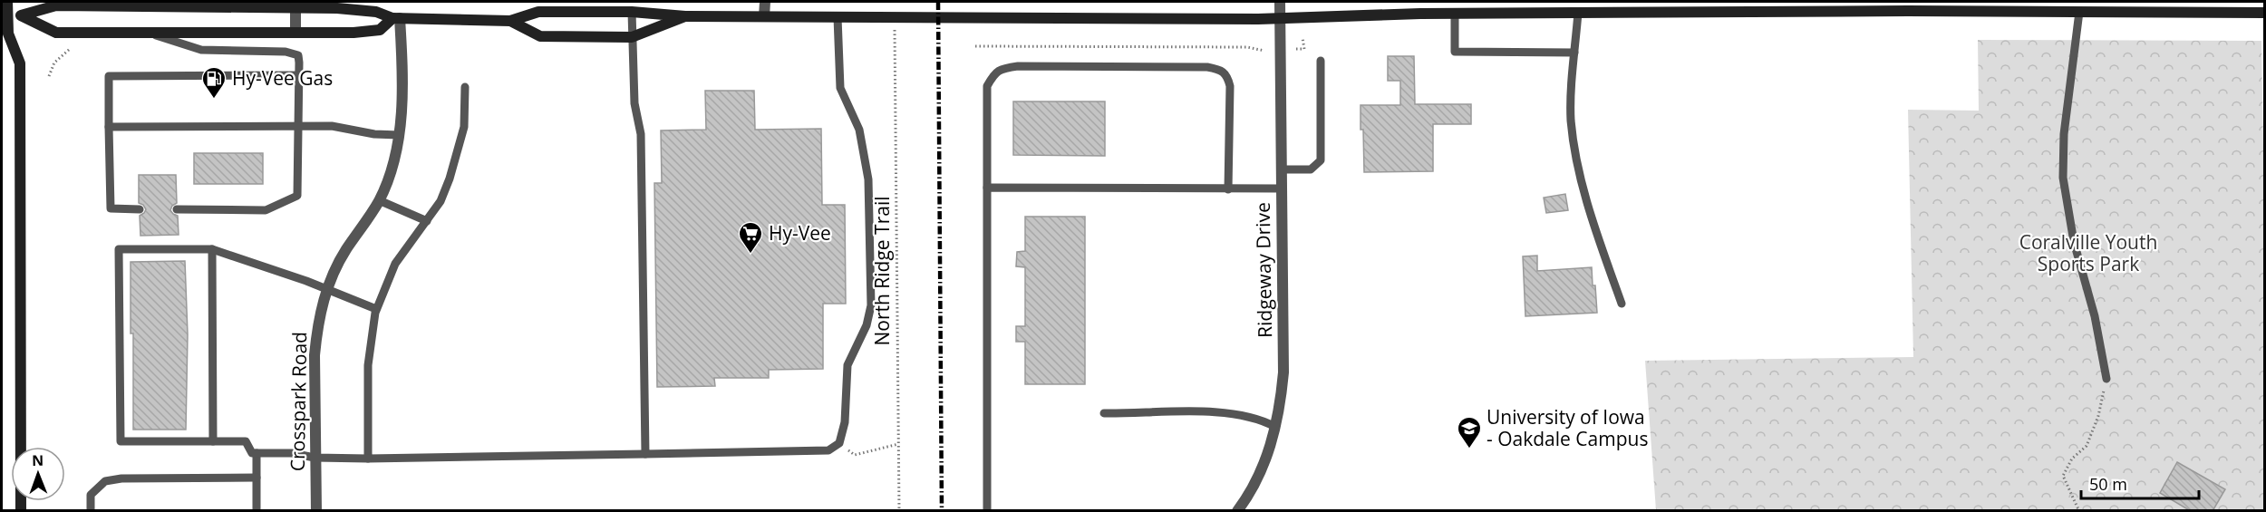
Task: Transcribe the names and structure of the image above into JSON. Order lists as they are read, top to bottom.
{
  "streets": {
    "street": ["Ridgeway Drive", "Crosspark Road"],
    "path": ["North Ridge Trail"]
  },
  "parks": ["Coralville Youth Sports Park"],
  "places": {
    "fuel station": ["Hy-Vee Gas"],
    "supermarket": ["Hy-Vee"],
    "school or university": ["University of Iowa - Oakdale Campus"]
  },
  "scale_bar": "50 m",
  "north": "top"
}
